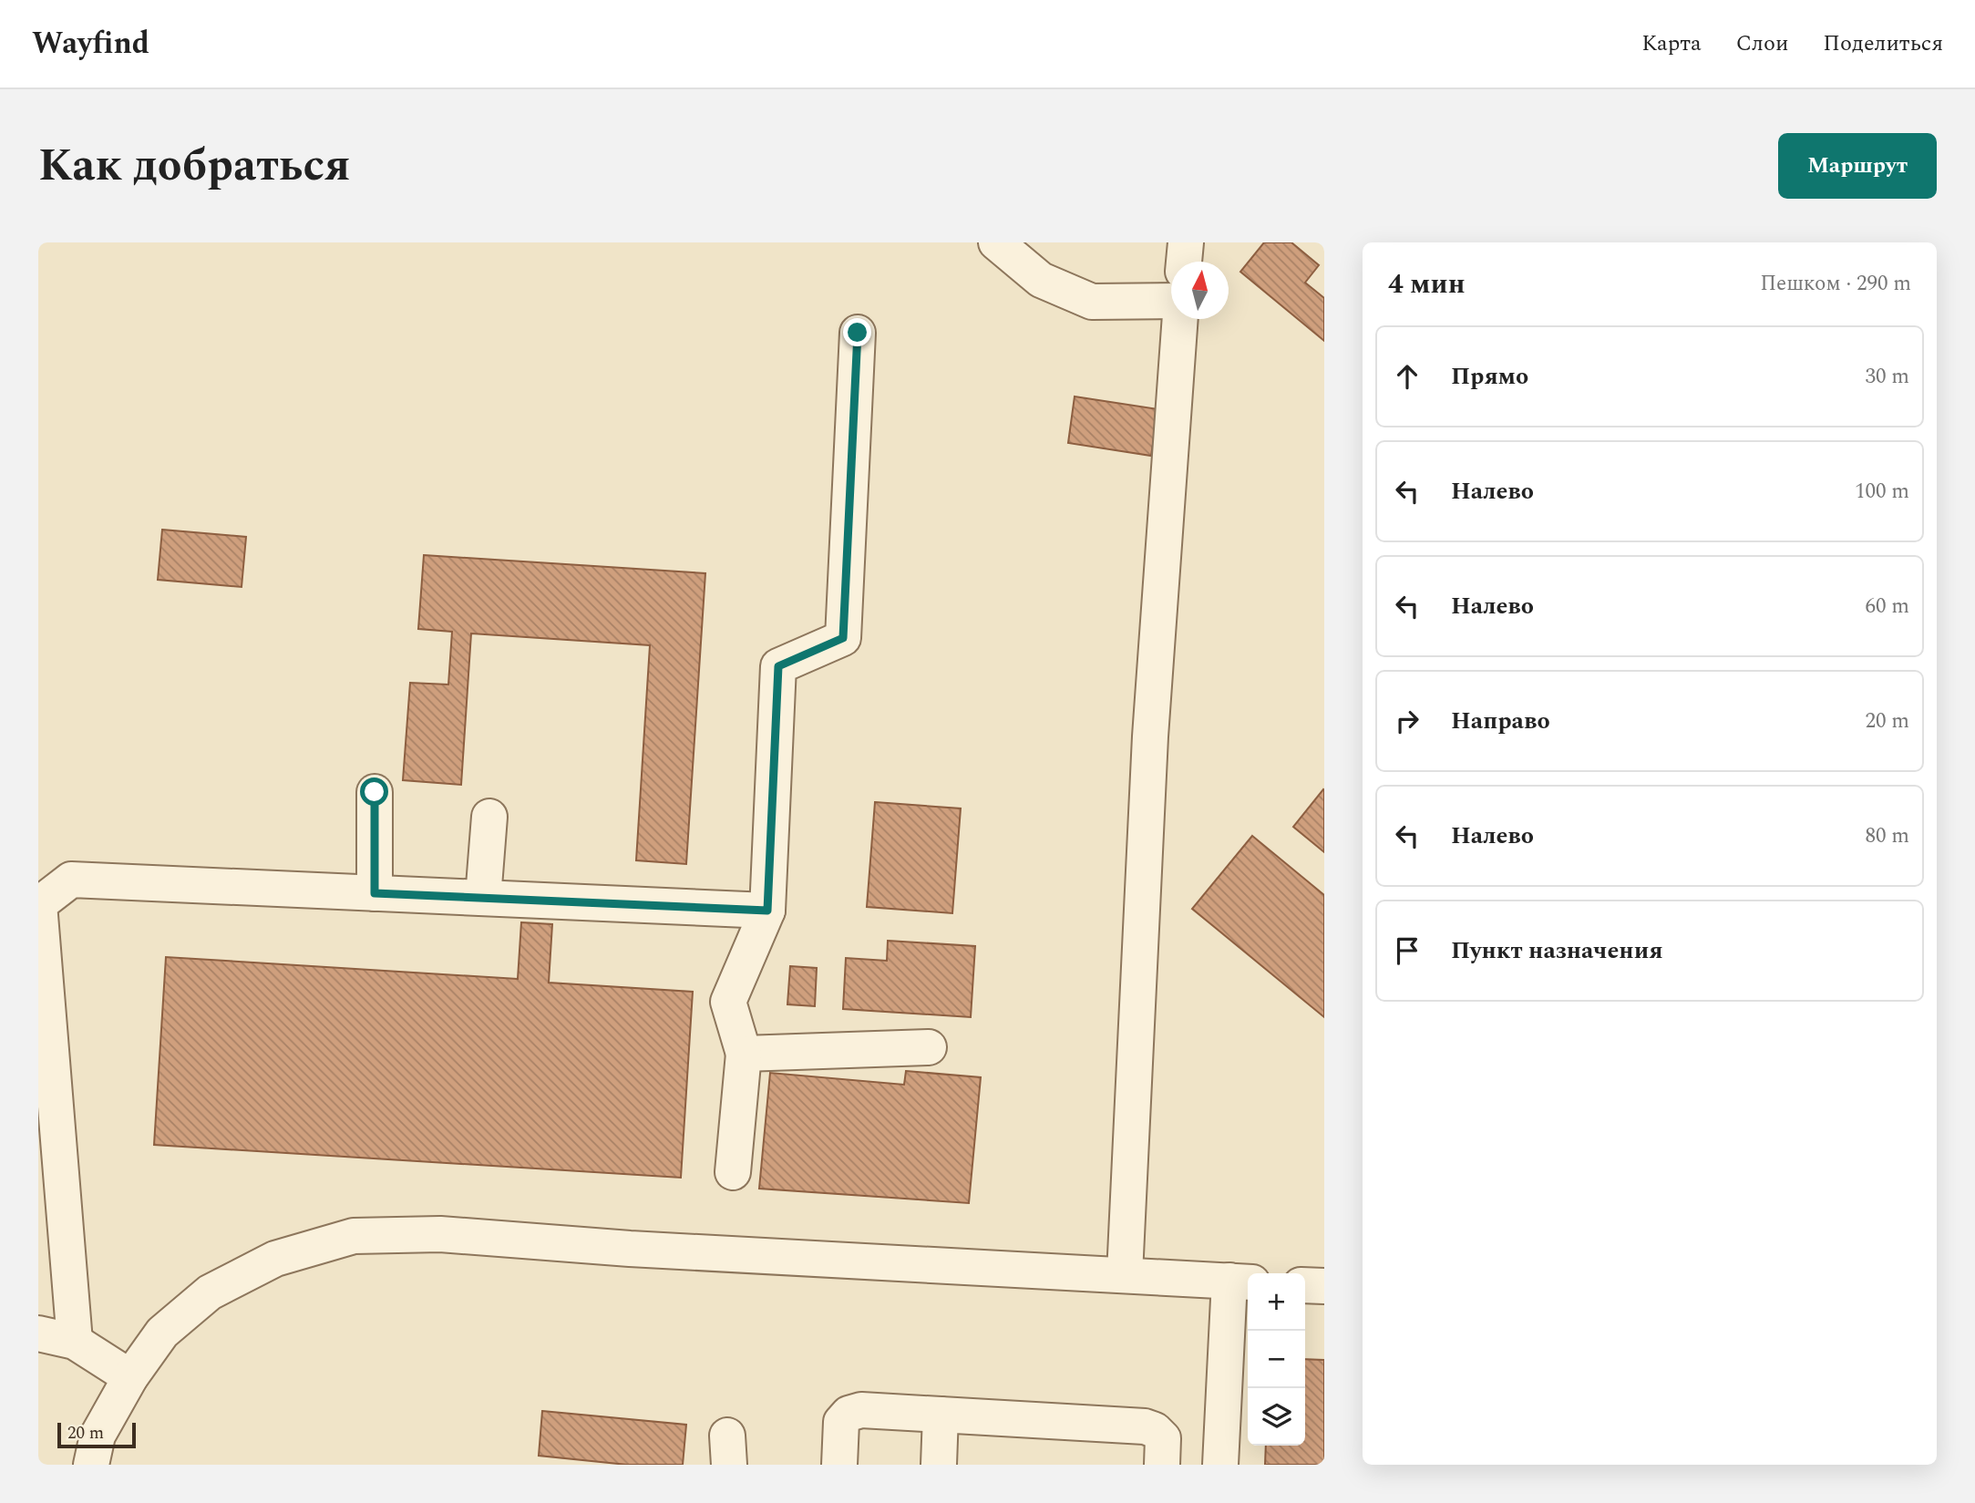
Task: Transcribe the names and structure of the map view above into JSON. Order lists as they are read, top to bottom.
{
  "scale_bar": "20 m",
  "north": "top",
  "page": {
    "header": "Wayfind",
    "nav": ["Карта", "Слои", "Поделиться"],
    "title": "Как добраться",
    "buttons": "Маршрут",
    "heading": ["4 мин", "Пешком · 290 m"],
    "list": [
      ["Прямо", "30 m"],
      ["Налево", "100 m"],
      ["Налево", "60 m"],
      ["Направо", "20 m"],
      ["Налево", "80 m"],
      "Пункт назначения"
    ],
    "map_buttons": ["+", "−"],
    "scale": "20 m"
  }
}
